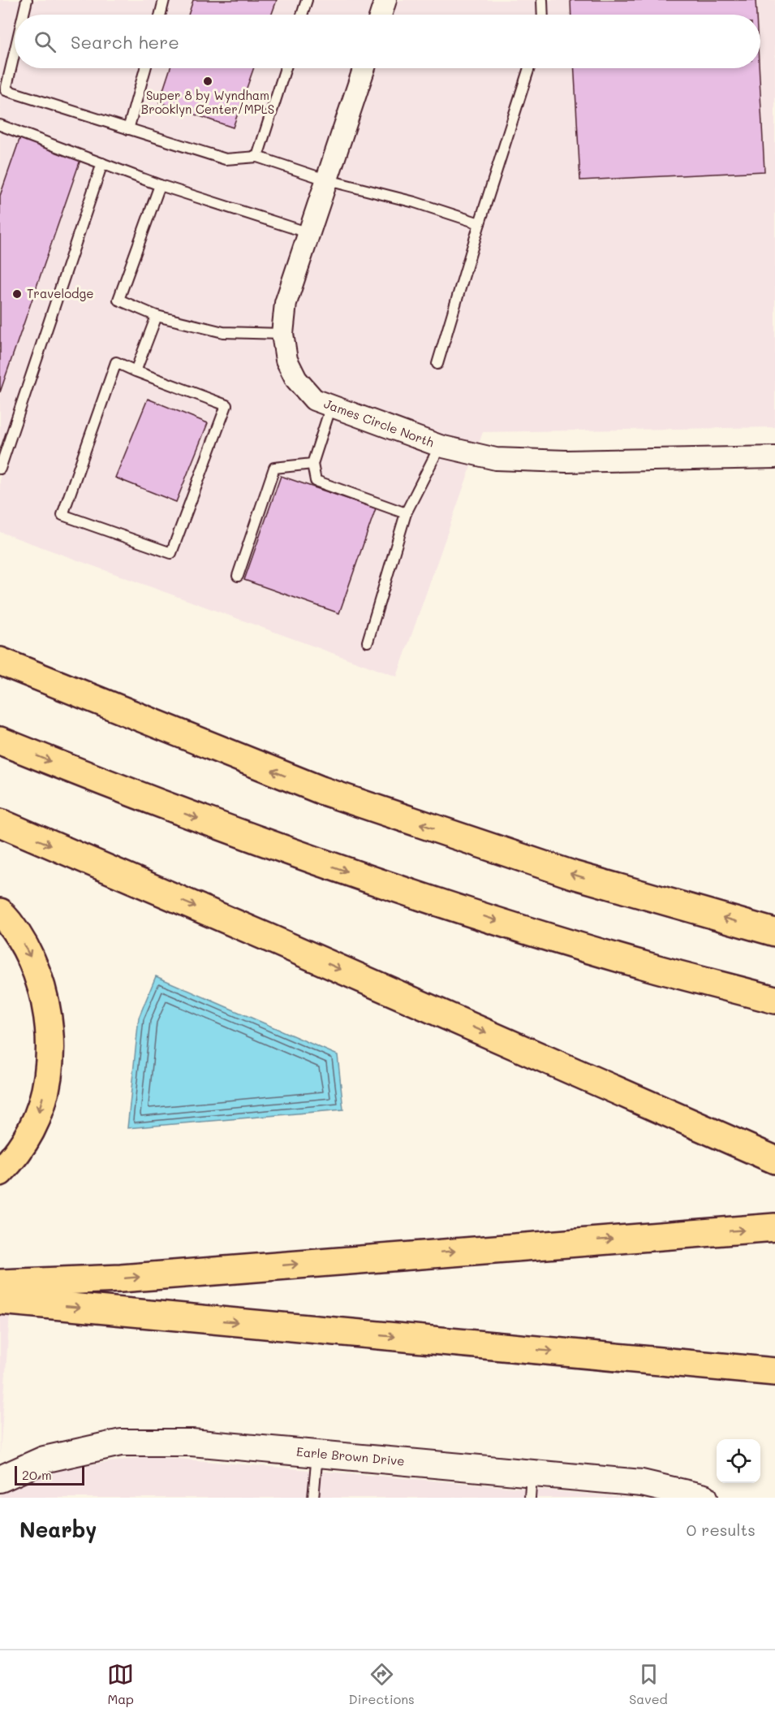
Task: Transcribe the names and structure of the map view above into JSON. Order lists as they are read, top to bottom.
{
  "streets": {
    "street": ["James Circle North", "Earle Brown Drive"]
  },
  "places": ["Super 8 by Wyndham Brooklyn Center/MPLS", "Travelodge"],
  "scale_bar": "20 m",
  "page": {
    "search": "Search here",
    "scale": "20 m",
    "heading": ["Nearby", "0 results"],
    "nav": ["Map", "Directions", "Saved"]
  }
}
